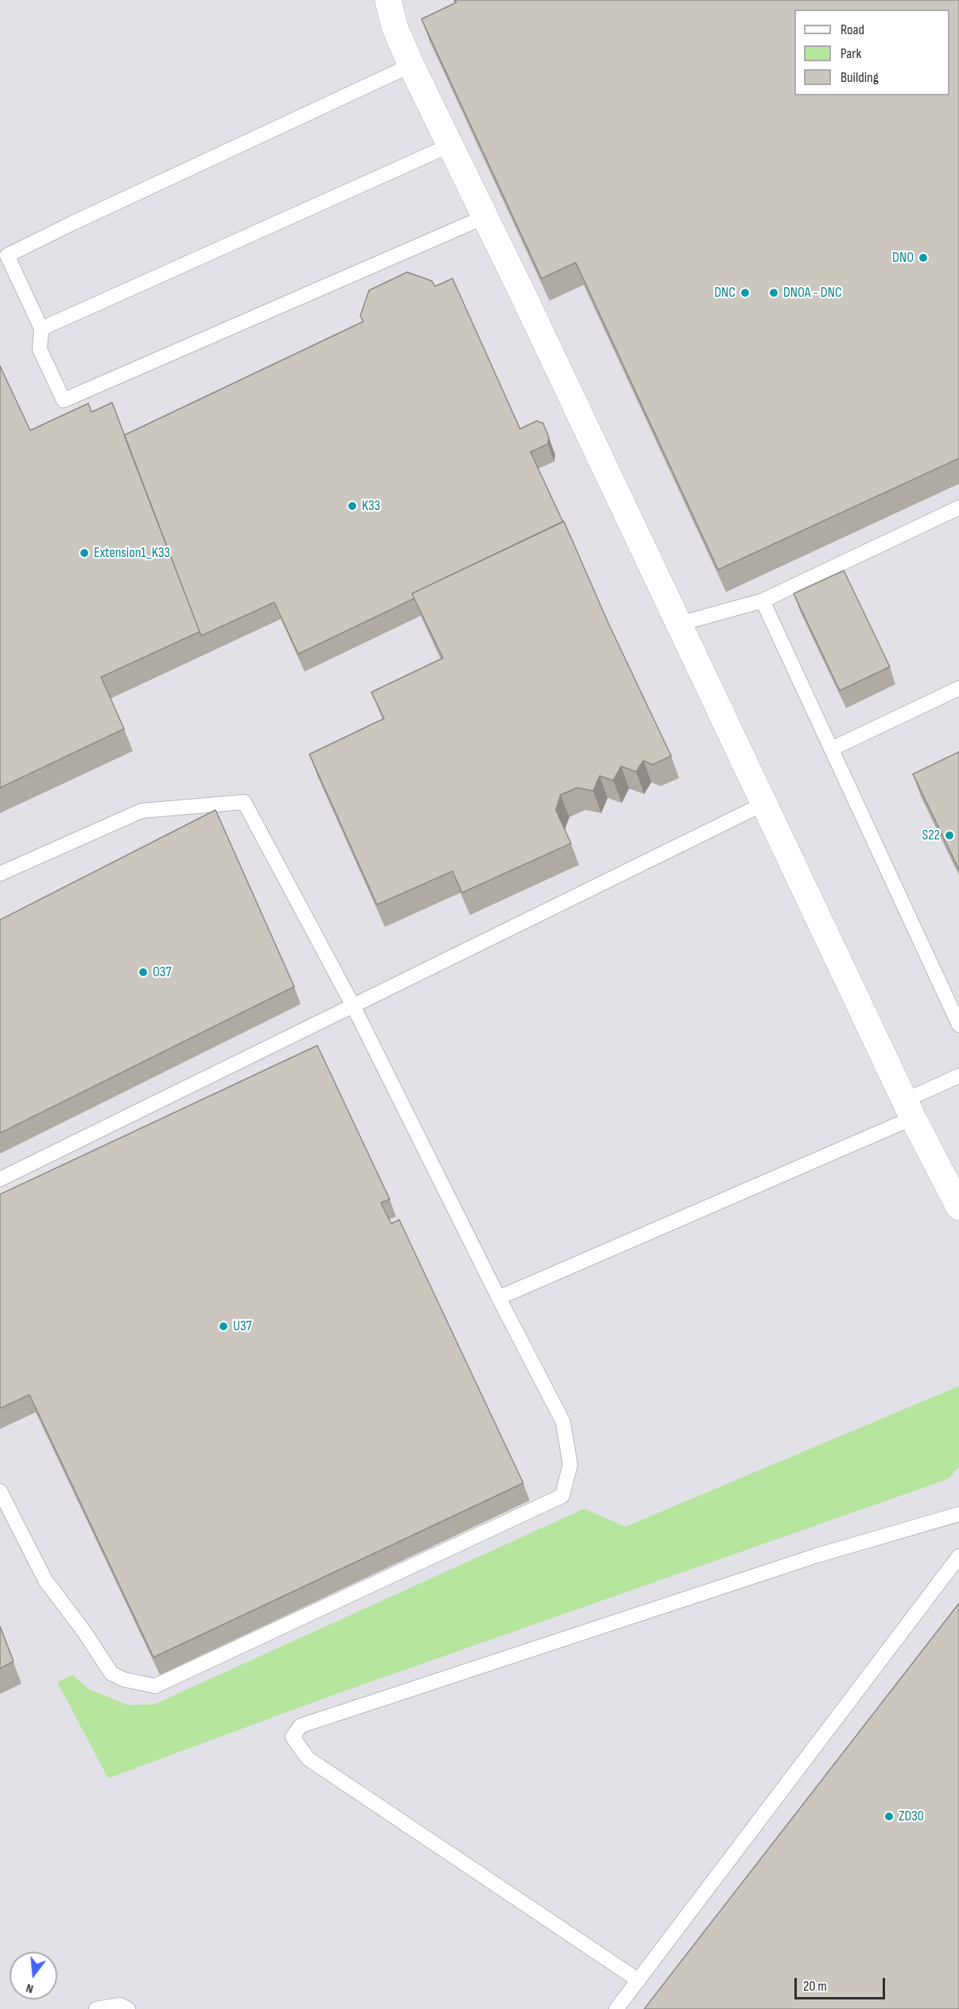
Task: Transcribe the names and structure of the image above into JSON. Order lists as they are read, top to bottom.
{
  "places": [
    "DNO",
    "DNC",
    "DNOA - DNC",
    "K33",
    "Extension1_K33",
    "S22",
    "O37",
    "U37",
    "ZD30"
  ],
  "legend": ["Road", "Park", "Building"],
  "scale_bar": "20 m",
  "north": "bottom"
}
